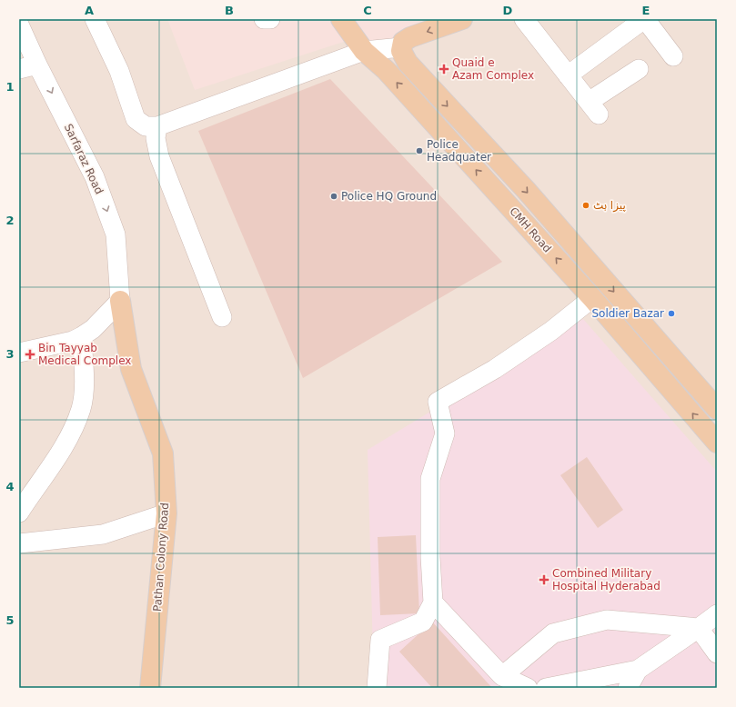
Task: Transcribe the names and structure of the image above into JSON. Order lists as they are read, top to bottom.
{
  "streets": {
    "main road": ["CMH Road", "Pathan Colony Road"],
    "street": ["Sarfaraz Road"]
  },
  "crossings": [
    ["Sarfaraz Road", "Pathan Colony Road"]
  ],
  "places": {
    "health": ["Quaid e Azam Complex", "Bin Tayyab Medical Complex", "Combined Military Hospital Hyderabad"],
    "other": [
      "Police Headquater",
      "Police HQ Ground",
      "پیزا ہٹ",
      "Soldier Bazar"
    ]
  },
  "grid": {
    "columns": [
      "A",
      "B",
      "C",
      "D",
      "E"
    ],
    "rows": [
      "1",
      "2",
      "3",
      "4",
      "5"
    ]
  }
}
